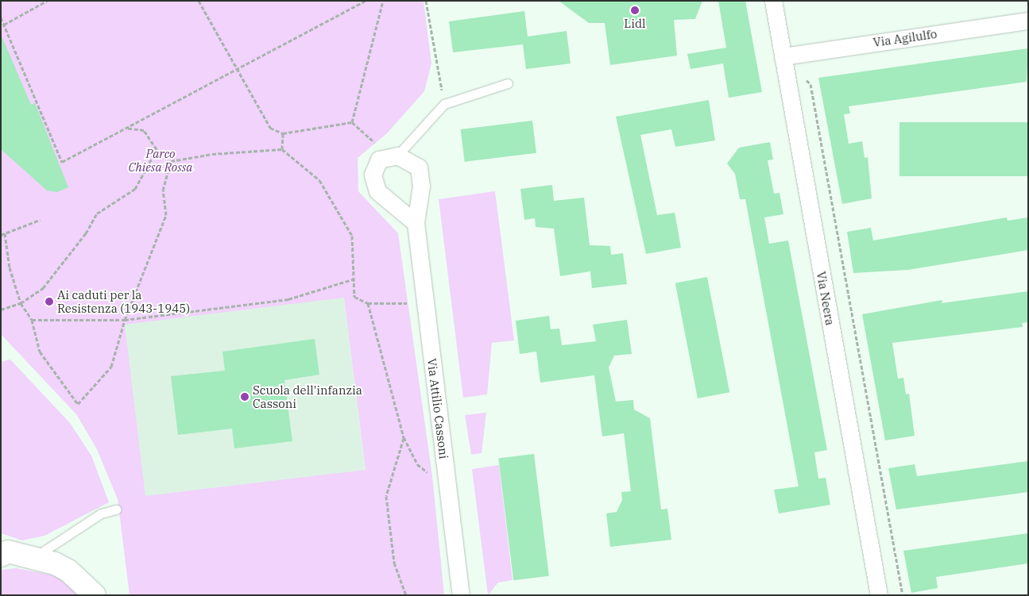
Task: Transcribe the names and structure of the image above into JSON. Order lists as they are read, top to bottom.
{
  "streets": {
    "street": ["Via Agilulfo", "Via Neera", "Via Attilio Cassoni"]
  },
  "crossings": [
    ["Via Agilulfo", "Via Neera"]
  ],
  "parks": ["Parco Chiesa Rossa"],
  "places": ["Lidl", "Ai caduti per la Resistenza (1943-1945)", "Scuola dell'infanzia Cassoni"]
}
